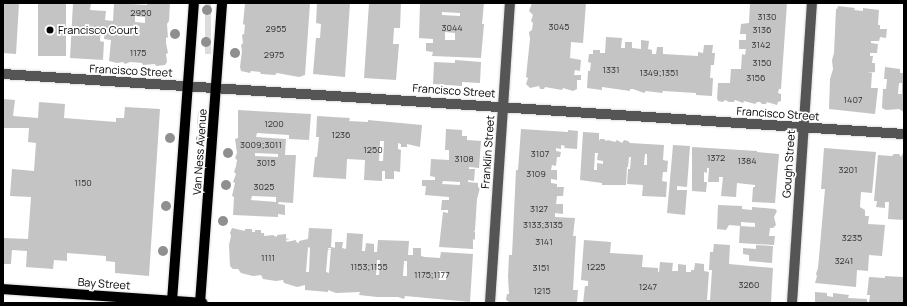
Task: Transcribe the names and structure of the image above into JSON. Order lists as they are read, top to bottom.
{
  "streets": {
    "main road": ["Van Ness Avenue", "Bay Street"],
    "street": ["Francisco Street", "Franklin Street", "Gough Street"]
  },
  "crossings": [
    ["Francisco Street", "Van Ness Avenue"],
    ["Francisco Street", "Franklin Street"],
    ["Francisco Street", "Gough Street"],
    ["Van Ness Avenue", "Bay Street"]
  ],
  "places": ["Francisco Court"],
  "house_numbers": [
    "2950",
    "3130",
    "3045",
    "3044",
    "2955",
    "3136",
    "3142",
    "1175",
    "2975",
    "3150",
    "1331",
    "1349;1351",
    "3156",
    "1407",
    "1200",
    "1236",
    "3009;3011",
    "1250",
    "3107",
    "1372",
    "3108",
    "1384",
    "3015",
    "3201",
    "3109",
    "1150",
    "3025",
    "3127",
    "3133;3135",
    "3235",
    "3141",
    "1111",
    "3241",
    "1153;1155",
    "1225",
    "3151",
    "1175;1177",
    "3260",
    "1247",
    "1215"
  ]
}
